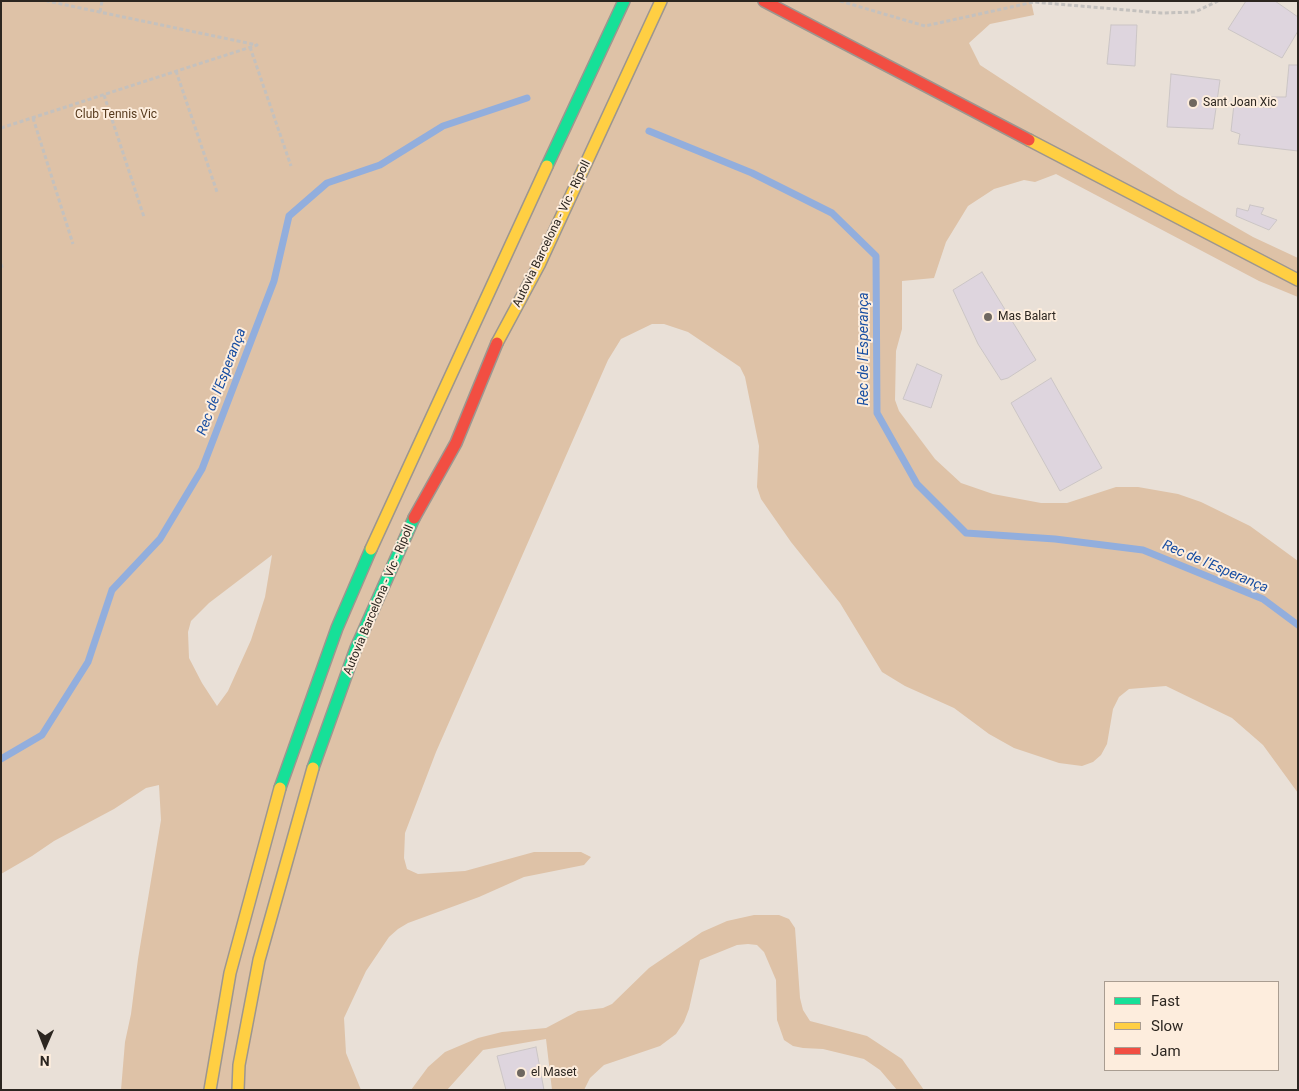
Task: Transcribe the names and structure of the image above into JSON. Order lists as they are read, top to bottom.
{
  "streets": {
    "main road": ["Autovia Barcelona - Vic - Ripoll"]
  },
  "water": ["Rec de l'Esperança"],
  "parks": ["Club Tennis Vic"],
  "places": ["Sant Joan Xic", "Mas Balart", "el Maset"],
  "legend": ["Fast", "Slow", "Jam"],
  "north": "bottom"
}
